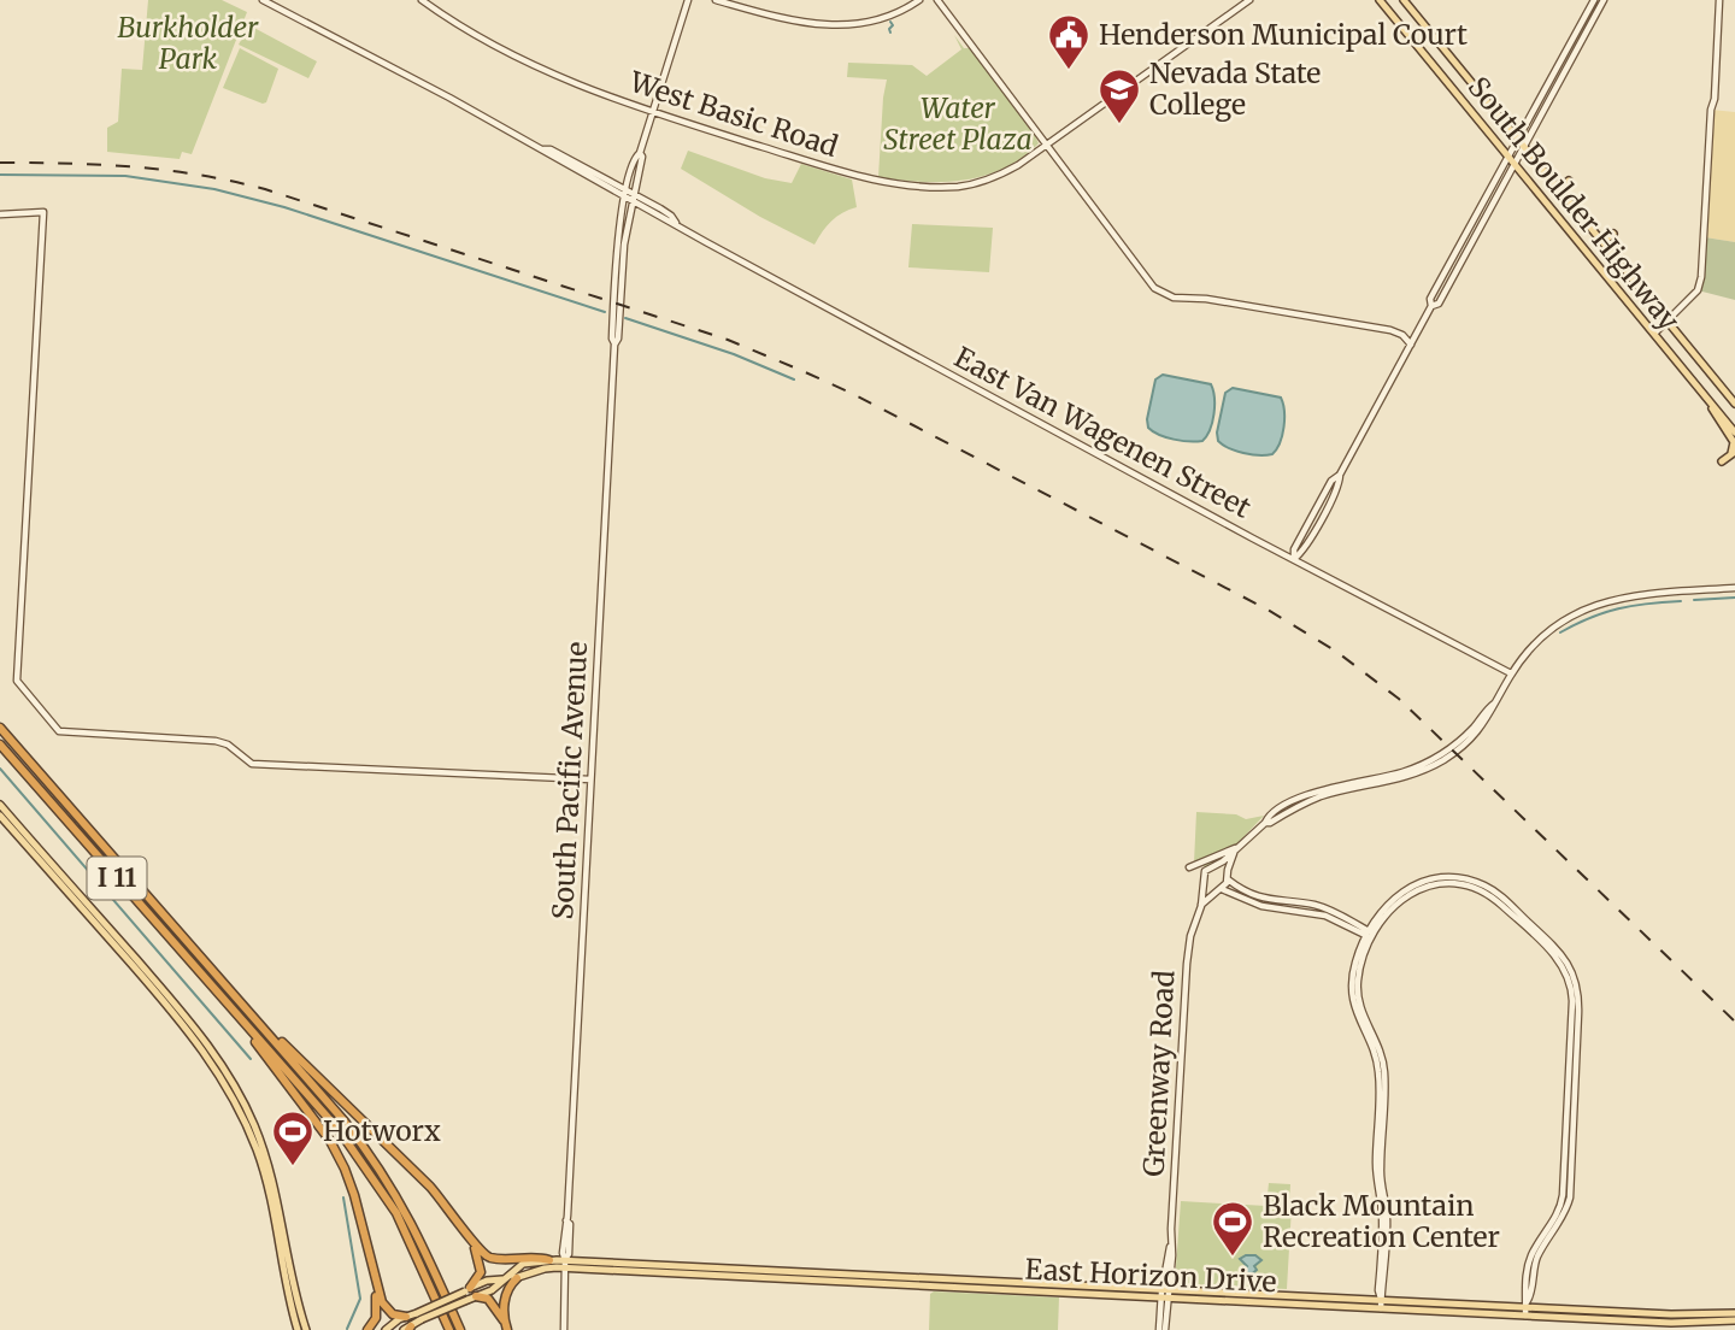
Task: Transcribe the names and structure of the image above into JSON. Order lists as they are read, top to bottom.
{
  "streets": {
    "highway": ["I 11"],
    "main road": ["South Boulder Highway", "East Horizon Drive"],
    "street": [
      "West Basic Road",
      "East Van Wagenen Street",
      "South Pacific Avenue",
      "Greenway Road"
    ]
  },
  "crossings": [
    ["West Basic Road", "South Pacific Avenue"],
    ["East Van Wagenen Street", "South Pacific Avenue"],
    ["South Pacific Avenue", "East Horizon Drive"],
    ["Greenway Road", "East Horizon Drive"]
  ],
  "parks": ["Burkholder Park", "Water Street Plaza"],
  "places": {
    "public building": ["Henderson Municipal Court"],
    "school or university": ["Nevada State College"],
    "sports": ["Hotworx", "Black Mountain Recreation Center"]
  }
}
